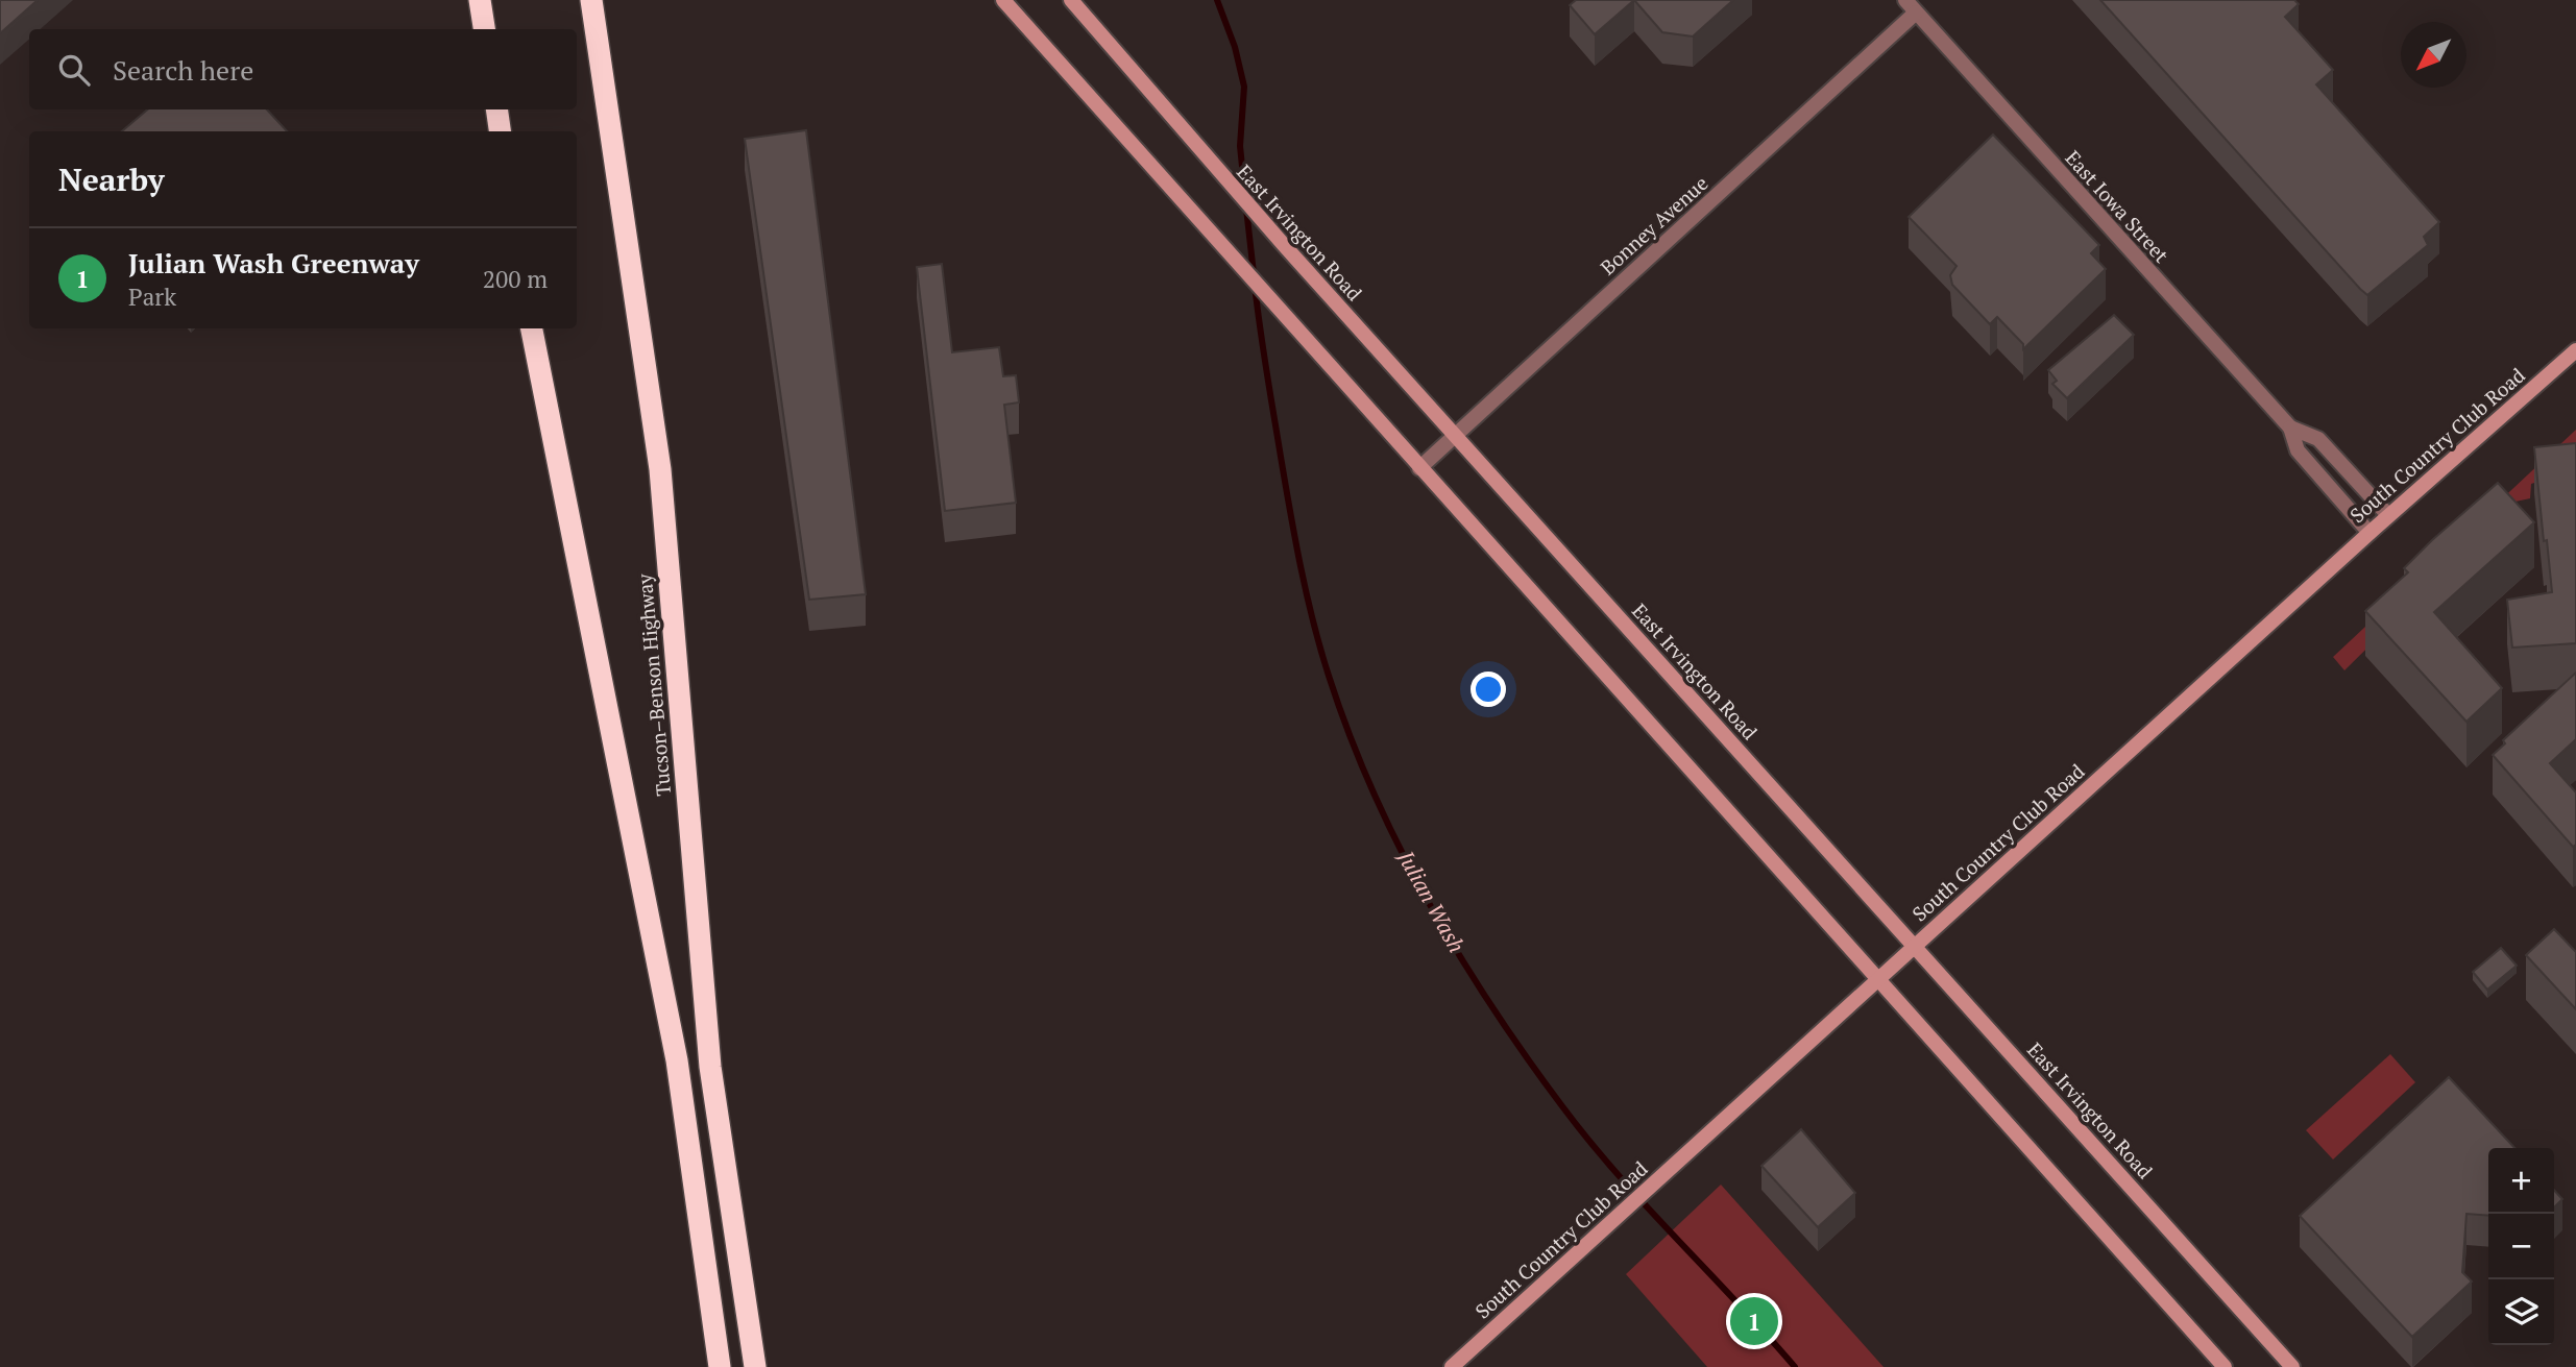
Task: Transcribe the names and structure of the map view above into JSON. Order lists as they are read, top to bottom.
{
  "streets": {
    "highway": ["Tucson–Benson Highway"],
    "main road": ["East Irvington Road", "South Country Club Road"],
    "street": ["East Iowa Street", "Bonney Avenue"]
  },
  "crossings": [
    ["East Iowa Street", "Bonney Avenue"],
    ["East Iowa Street", "South Country Club Road"],
    ["Bonney Avenue", "East Irvington Road"],
    ["East Irvington Road", "South Country Club Road"]
  ],
  "water": ["Julian Wash"],
  "north": "bottom left",
  "page": {
    "search": "Search here",
    "heading": "Nearby",
    "list": [
      {
        "mark": "1",
        "name": "Julian Wash Greenway",
        "note": "Park",
        "value": "200 m"
      }
    ],
    "map_buttons": ["+", "−"],
    "pins": "1"
  }
}
